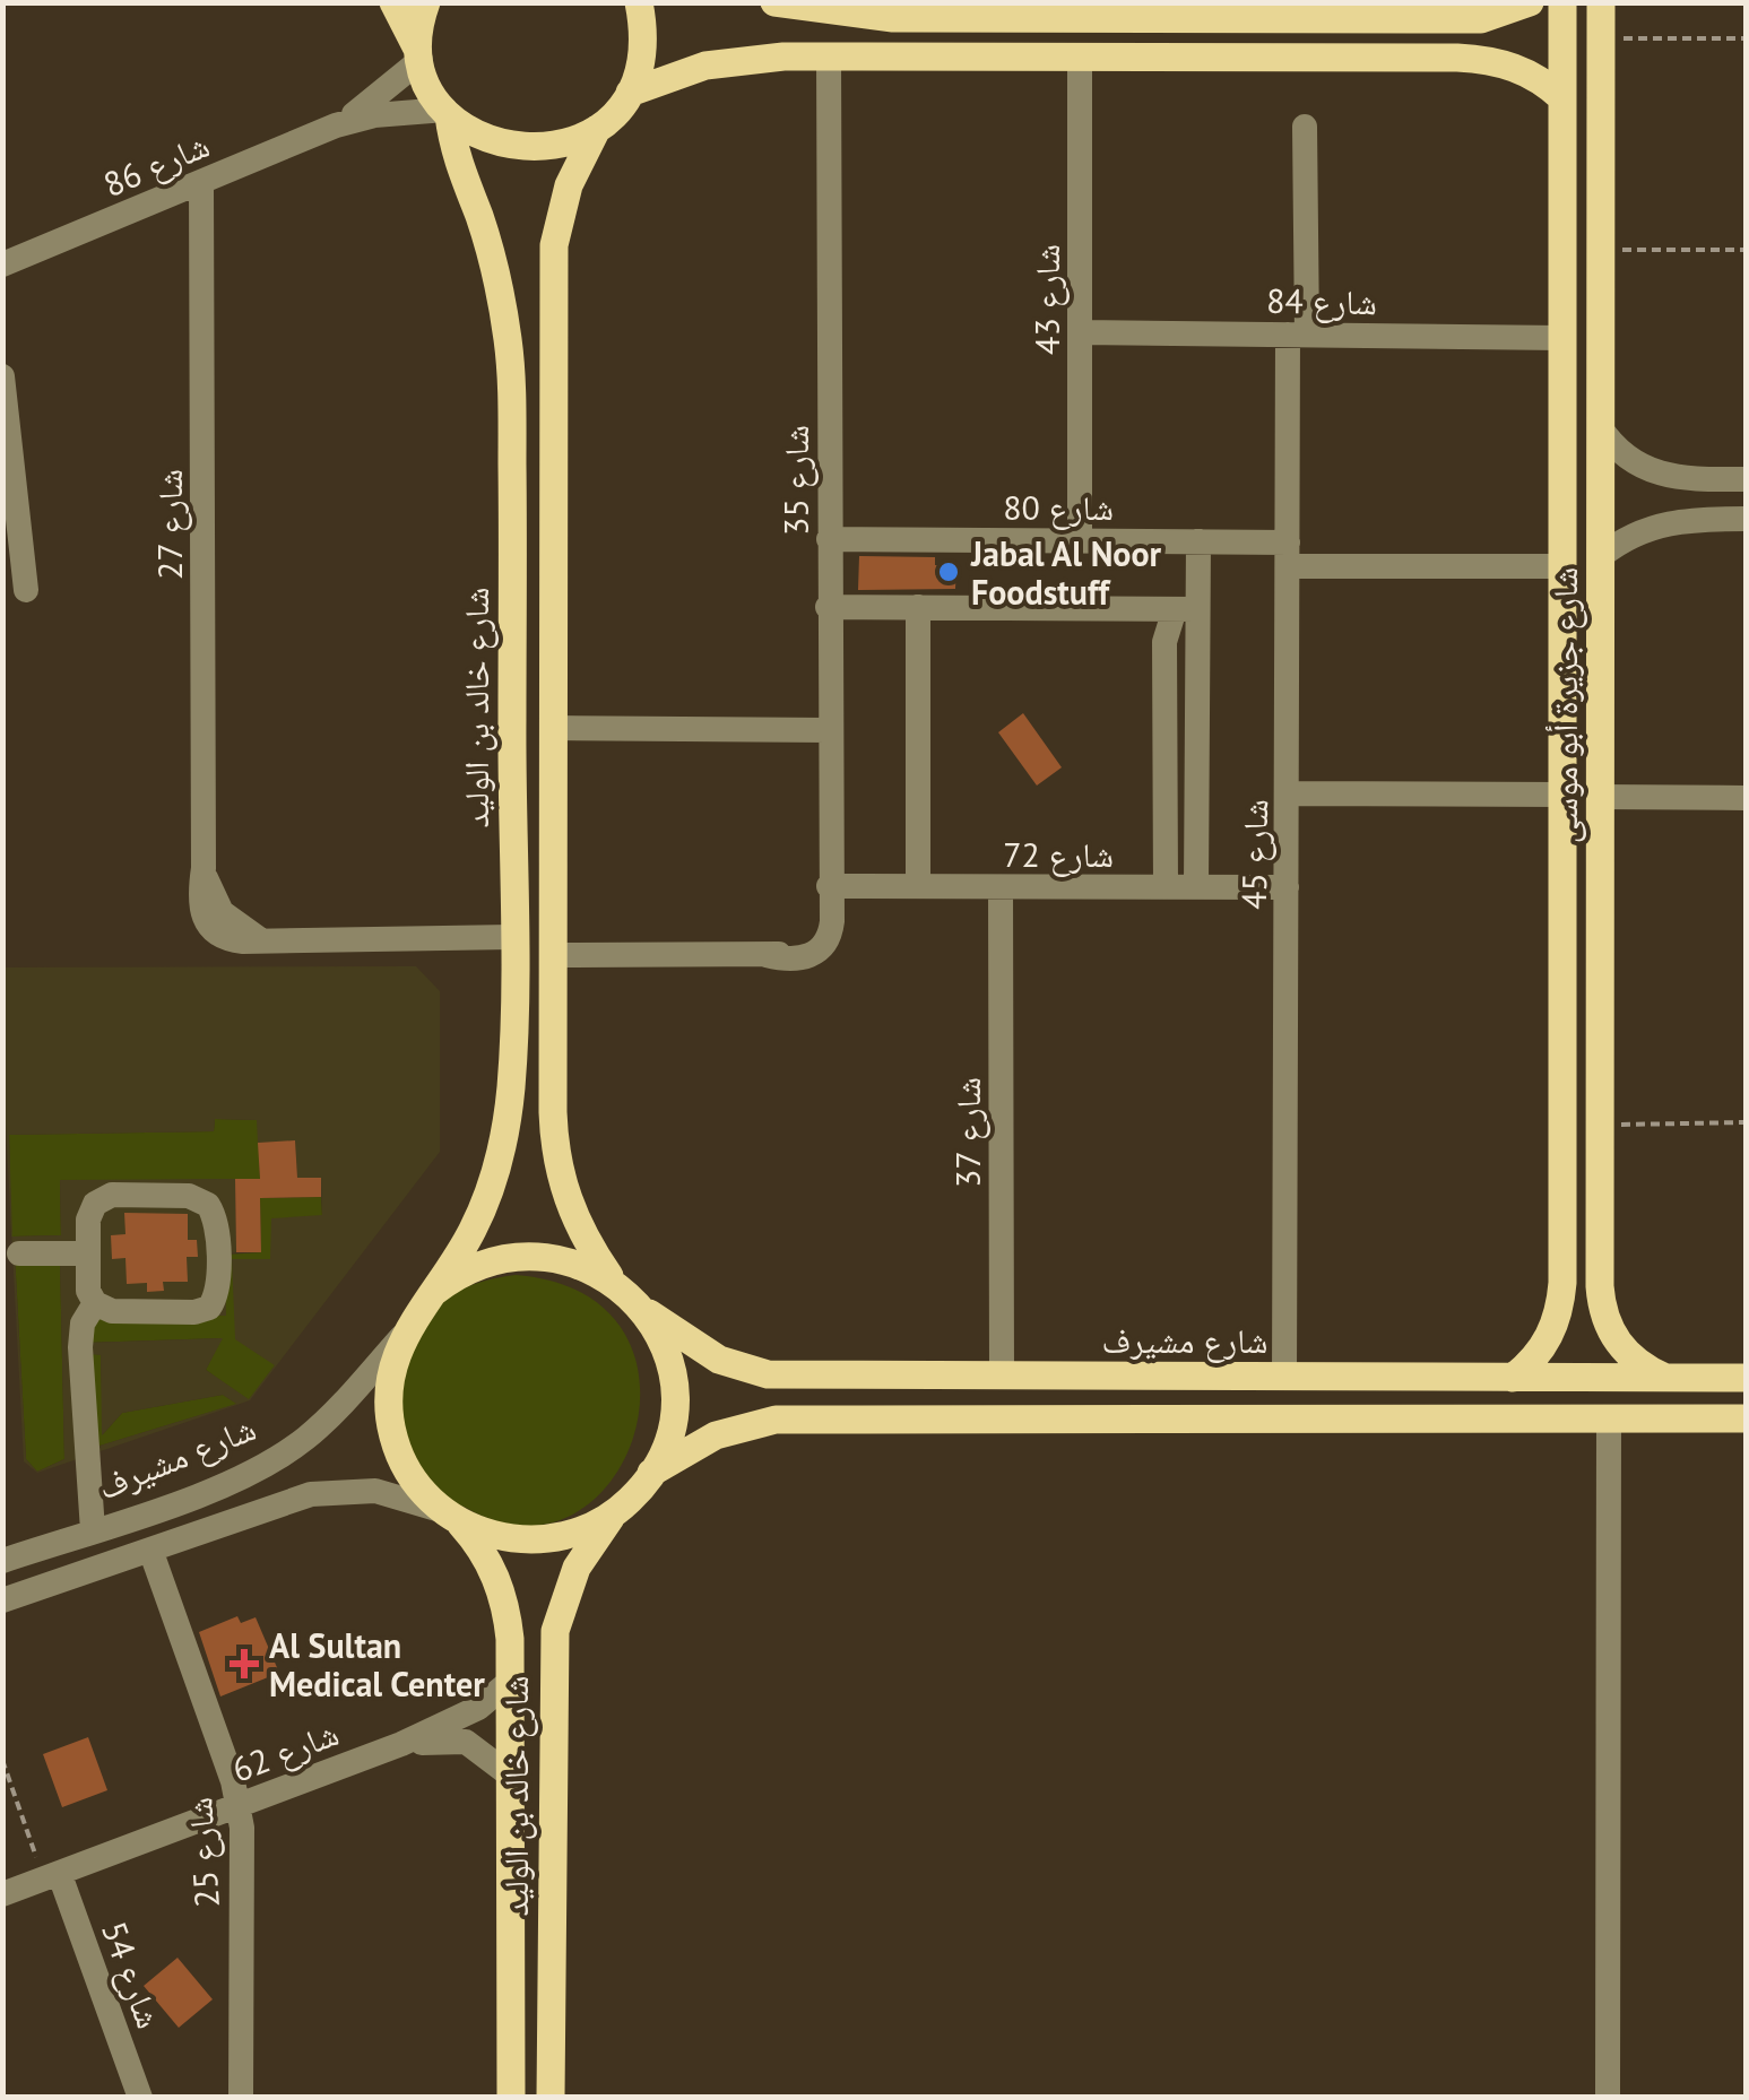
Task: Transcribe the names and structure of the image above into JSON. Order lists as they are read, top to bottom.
{
  "streets": {
    "main road": ["شارع جزيرة أبو موسى", "شارع خالد بن الوليد", "شارع مشيرف"],
    "street": [
      "شارع 86",
      "شارع 43",
      "شارع 84",
      "شارع 35",
      "شارع 80",
      "شارع 27",
      "شارع 72",
      "شارع 45",
      "شارع 37",
      "شارع 62",
      "شارع 25",
      "شارع 54"
    ]
  },
  "crossings": [
    ["شارع 86", "شارع 27"],
    ["شارع 86", "شارع خالد بن الوليد"],
    ["شارع 43", "شارع 84"],
    ["شارع 43", "شارع 80"],
    ["شارع 84", "شارع جزيرة أبو موسى"],
    ["شارع 84", "شارع 45"],
    ["شارع 35", "شارع 80"],
    ["شارع 35", "شارع 72"],
    ["شارع 80", "شارع جزيرة أبو موسى"],
    ["شارع 80", "شارع 45"],
    ["شارع 27", "شارع خالد بن الوليد"],
    ["شارع جزيرة أبو موسى", "شارع مشيرف"],
    ["شارع خالد بن الوليد", "شارع مشيرف"],
    ["شارع خالد بن الوليد", "شارع 62"],
    ["شارع 72", "شارع 45"],
    ["شارع 72", "شارع 37"],
    ["شارع 45", "شارع مشيرف"],
    ["شارع 37", "شارع مشيرف"],
    ["شارع 62", "شارع 25"],
    ["شارع 62", "شارع 54"]
  ],
  "places": {
    "other": ["Jabal Al Noor Foodstuff"],
    "health": ["Al Sultan Medical Center"]
  }
}
